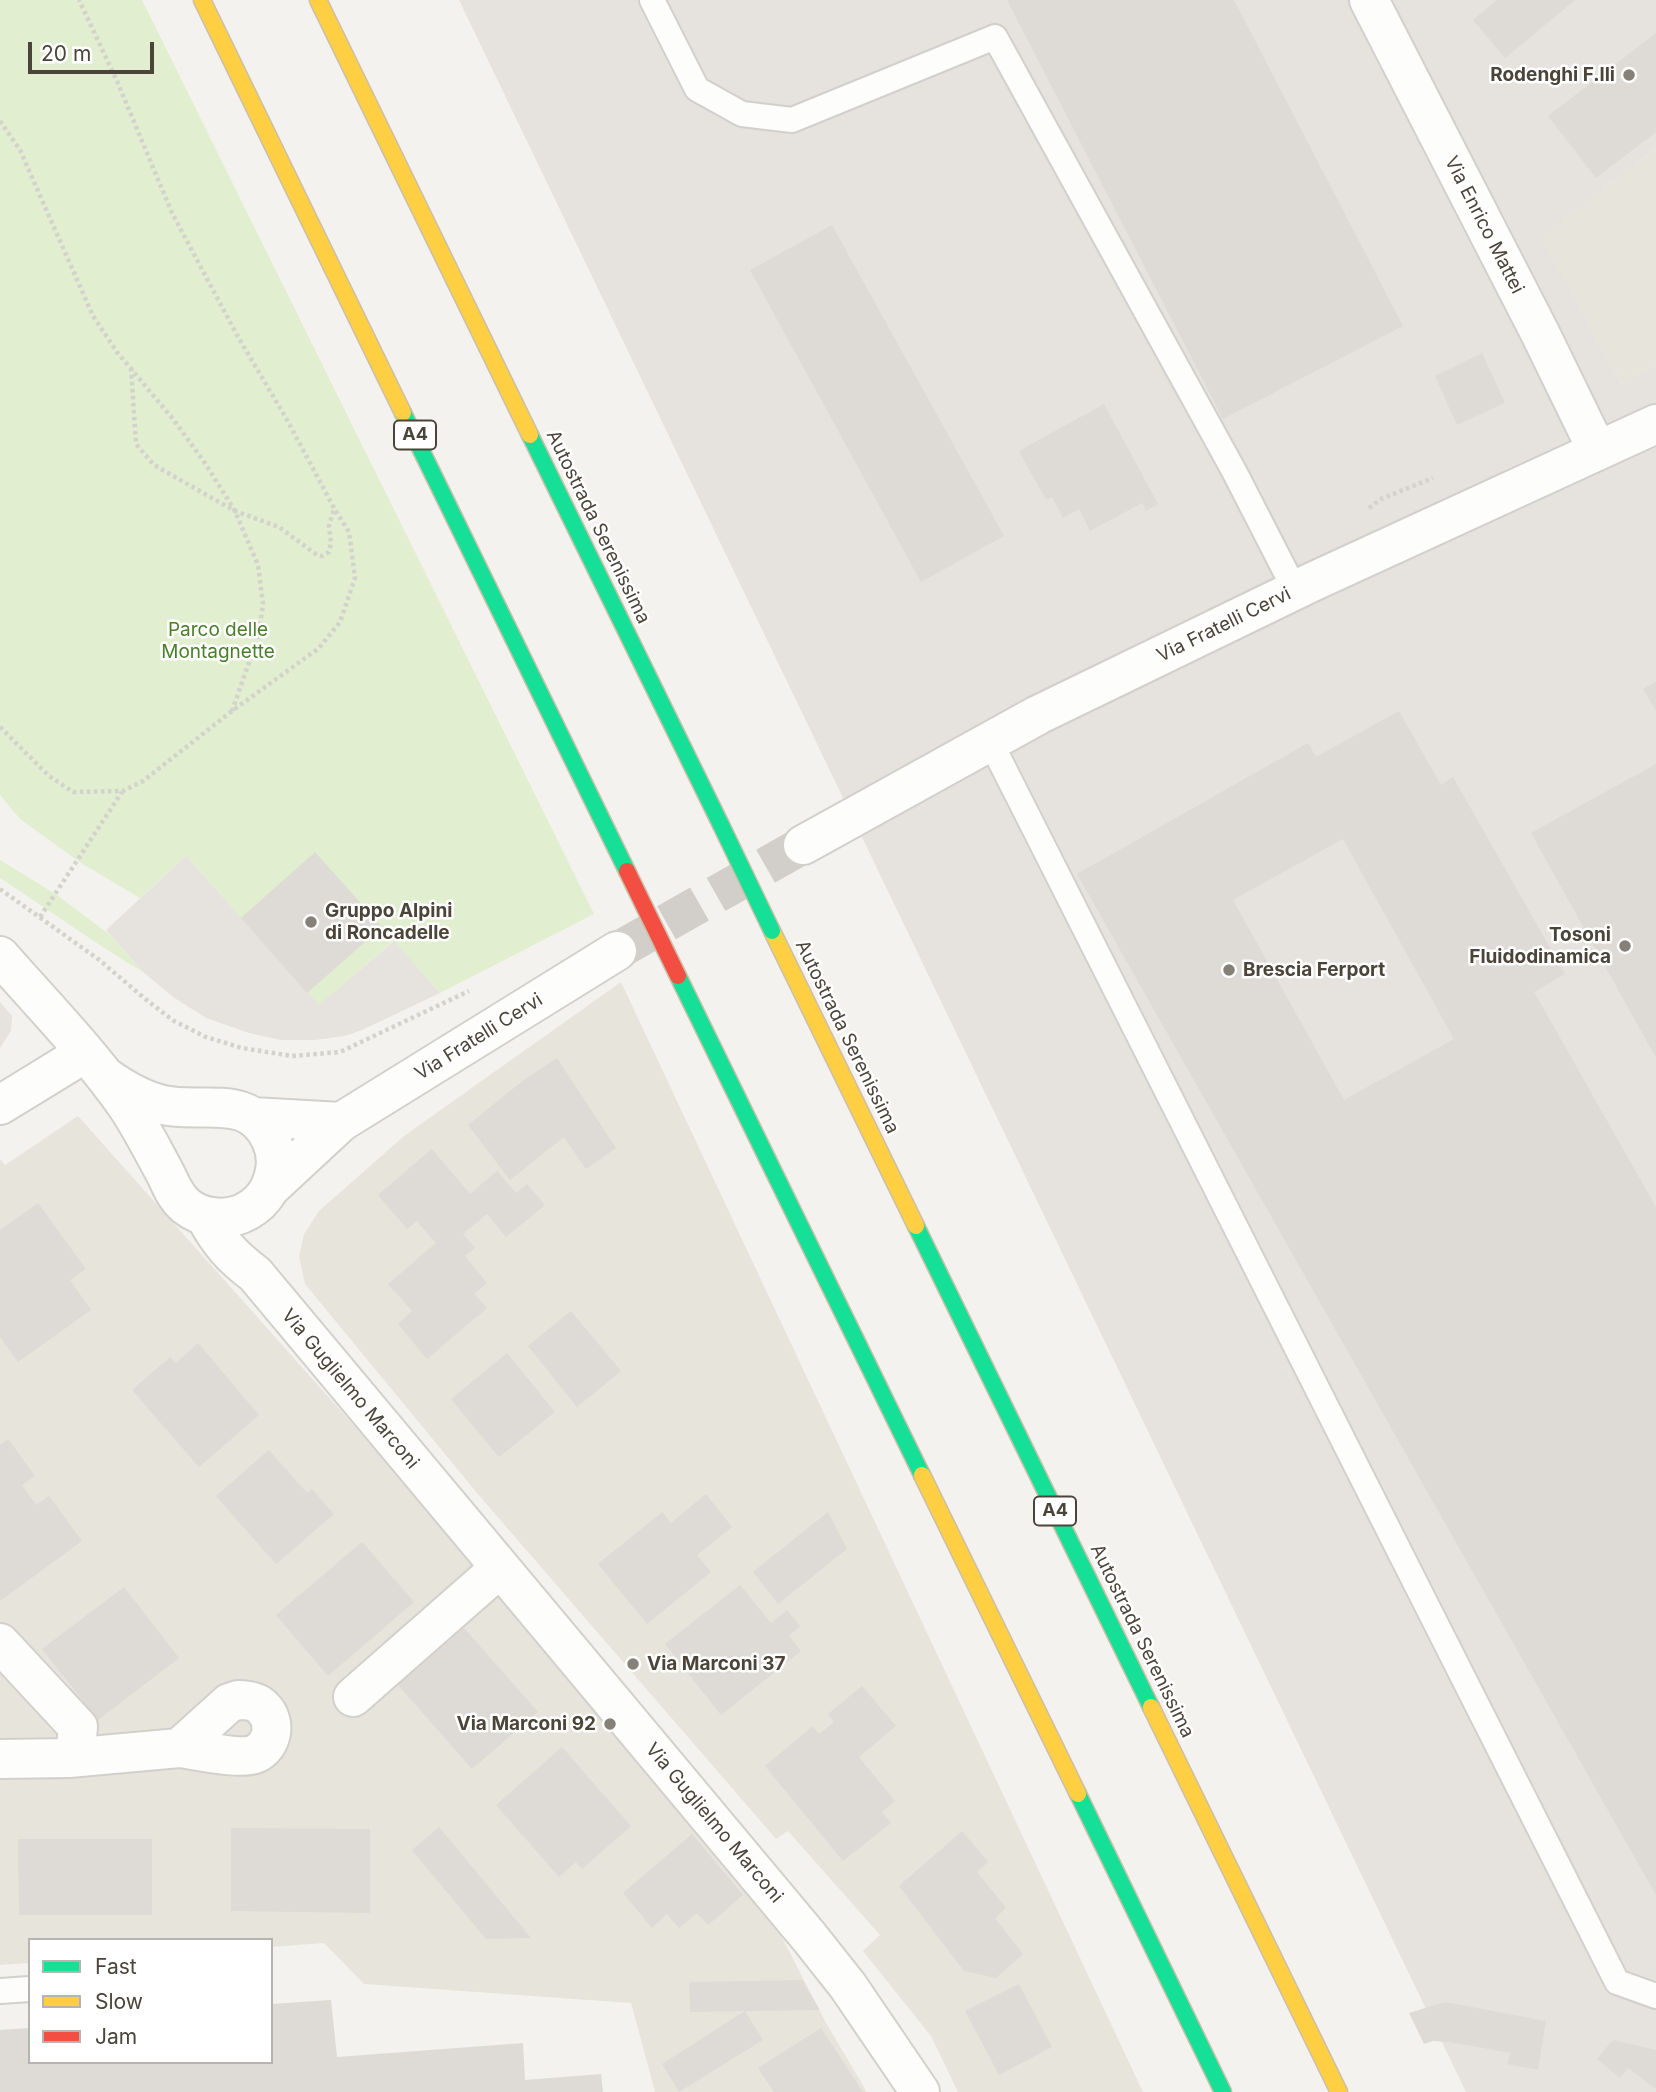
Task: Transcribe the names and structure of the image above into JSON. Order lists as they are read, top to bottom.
{
  "streets": {
    "highway": ["A4", "Autostrada Serenissima"],
    "street": ["Via Enrico Mattei", "Via Fratelli Cervi", "Via Guglielmo Marconi"]
  },
  "crossings": [
    ["Via Enrico Mattei", "Via Fratelli Cervi"],
    ["Via Fratelli Cervi", "Via Guglielmo Marconi"]
  ],
  "parks": ["Parco delle Montagnette"],
  "places": [
    "Rodenghi F.lli",
    "Gruppo Alpini di Roncadelle",
    "Tosoni Fluidodinamica",
    "Brescia Ferport",
    "Via Marconi 37",
    "Via Marconi 92"
  ],
  "legend": ["Fast", "Slow", "Jam"],
  "scale_bar": "20 m"
}
